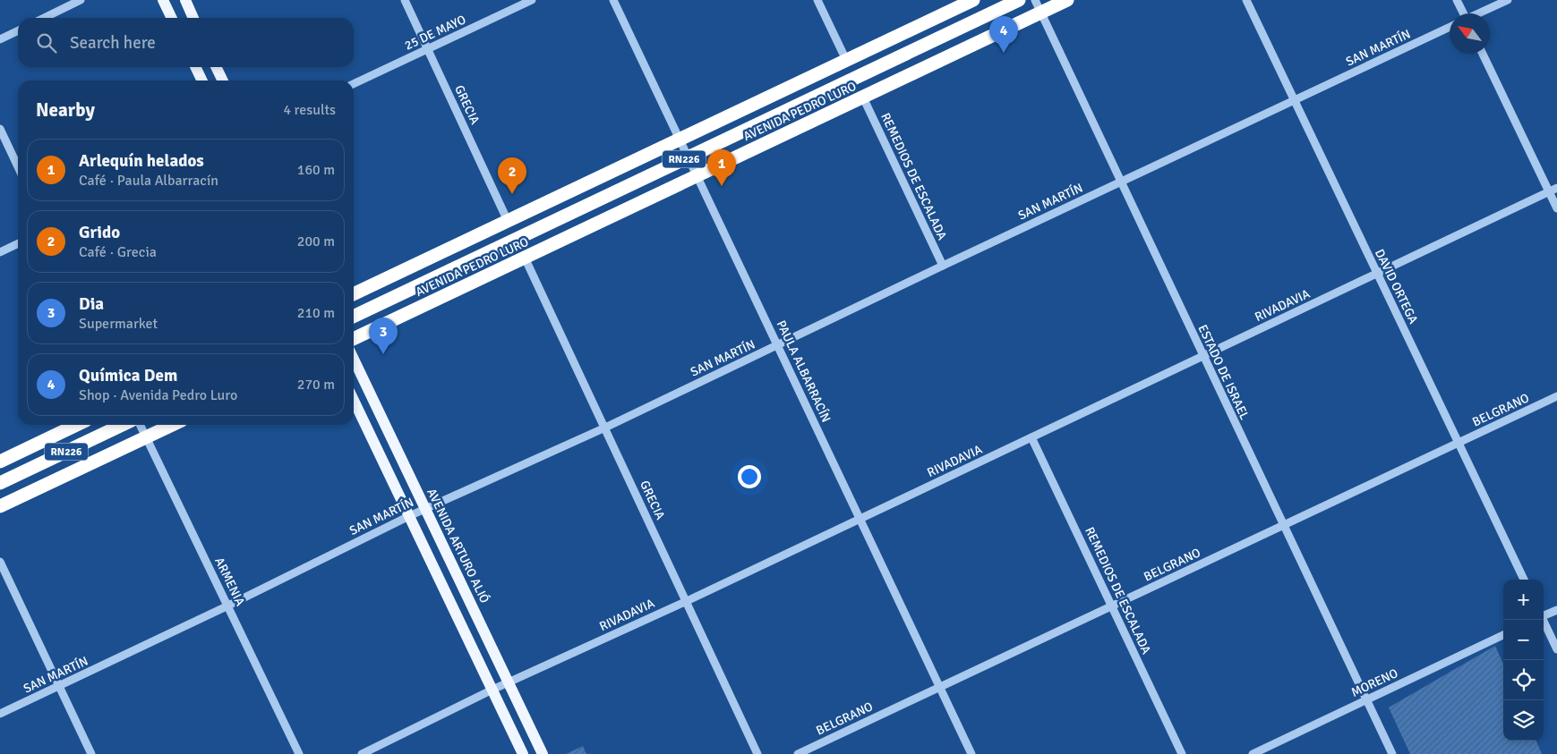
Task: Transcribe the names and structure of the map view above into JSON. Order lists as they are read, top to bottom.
{
  "streets": {
    "highway": ["AVENIDA PEDRO LURO", "RN226"],
    "main road": ["AVENIDA ARTURO ALIÓ"],
    "street": [
      "25 DE MAYO",
      "SAN MARTÍN",
      "GRECIA",
      "REMEDIOS DE ESCALADA",
      "DAVID ORTEGA",
      "RIVADAVIA",
      "PAULA ALBARRACÍN",
      "ESTADO DE ISRAEL",
      "BELGRANO",
      "ARMENIA",
      "MORENO"
    ]
  },
  "crossings": [
    ["25 DE MAYO", "GRECIA"],
    ["SAN MARTÍN", "GRECIA"],
    ["SAN MARTÍN", "REMEDIOS DE ESCALADA"],
    ["SAN MARTÍN", "DAVID ORTEGA"],
    ["SAN MARTÍN", "PAULA ALBARRACÍN"],
    ["SAN MARTÍN", "ESTADO DE ISRAEL"],
    ["SAN MARTÍN", "AVENIDA ARTURO ALIÓ"],
    ["SAN MARTÍN", "ARMENIA"],
    ["GRECIA", "AVENIDA PEDRO LURO"],
    ["GRECIA", "RIVADAVIA"],
    ["AVENIDA PEDRO LURO", "REMEDIOS DE ESCALADA"],
    ["AVENIDA PEDRO LURO", "PAULA ALBARRACÍN"],
    ["AVENIDA PEDRO LURO", "ESTADO DE ISRAEL"],
    ["REMEDIOS DE ESCALADA", "RIVADAVIA"],
    ["REMEDIOS DE ESCALADA", "BELGRANO"],
    ["DAVID ORTEGA", "RIVADAVIA"],
    ["DAVID ORTEGA", "BELGRANO"],
    ["RIVADAVIA", "PAULA ALBARRACÍN"],
    ["RIVADAVIA", "ESTADO DE ISRAEL"],
    ["RIVADAVIA", "AVENIDA ARTURO ALIÓ"],
    ["PAULA ALBARRACÍN", "BELGRANO"],
    ["ESTADO DE ISRAEL", "BELGRANO"],
    ["ESTADO DE ISRAEL", "MORENO"]
  ],
  "north": "top left",
  "page": {
    "pins": [
      "4",
      "1",
      "2",
      "3"
    ],
    "search": "Search here",
    "heading": ["Nearby", "4 results"],
    "list": [
      {
        "mark": "1",
        "name": "Arlequín helados",
        "note": "Café · Paula Albarracín",
        "value": "160 m"
      },
      {
        "mark": "2",
        "name": "Grido",
        "note": "Café · Grecia",
        "value": "200 m"
      },
      {
        "mark": "3",
        "name": "Dia",
        "note": "Supermarket",
        "value": "210 m"
      },
      {
        "mark": "4",
        "name": "Química Dem",
        "note": "Shop · Avenida Pedro Luro",
        "value": "270 m"
      }
    ],
    "map_buttons": ["+", "−"]
  }
}
